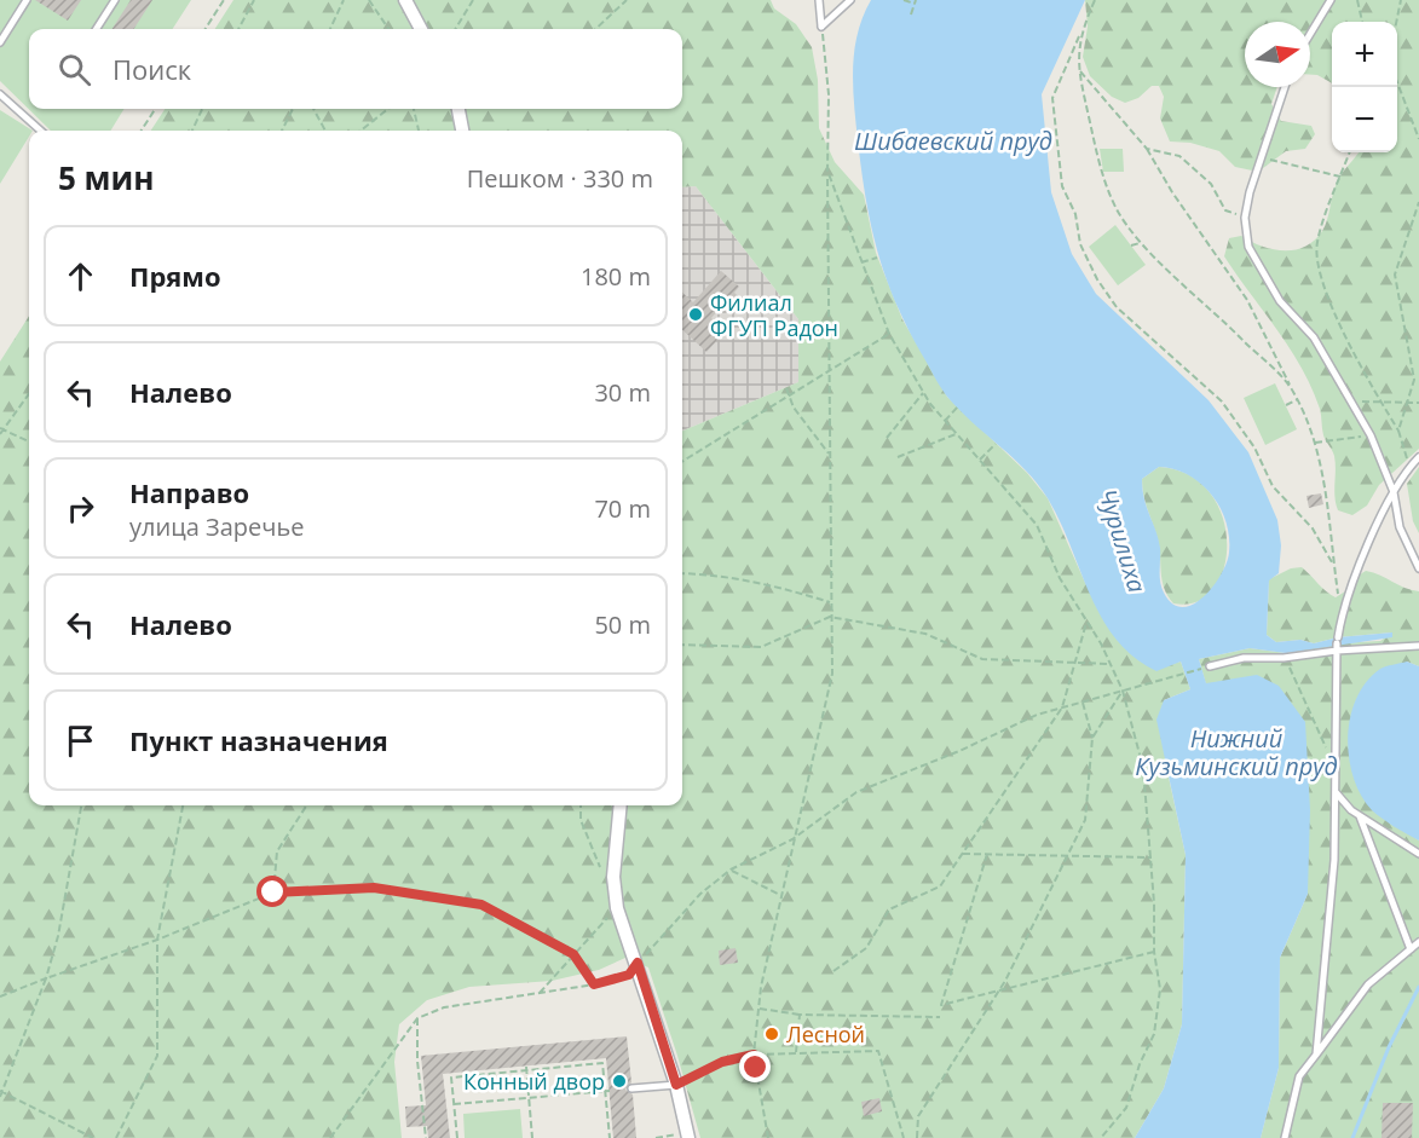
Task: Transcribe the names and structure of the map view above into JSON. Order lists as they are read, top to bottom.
{
  "water": ["Шибаевский пруд", "Чурилиха", "Нижний Кузьминский пруд"],
  "places": ["Филиал ФГУП Радон", "Лесной", "Конный двор"],
  "north": "right",
  "page": {
    "map_buttons": ["+", "−"],
    "search": "Поиск",
    "heading": ["5 мин", "Пешком · 330 m"],
    "list": [
      ["Прямо", "180 m"],
      ["Налево", "30 m"],
      ["Направо", "улица Заречье", "70 m"],
      ["Налево", "50 m"],
      "Пункт назначения"
    ]
  }
}
